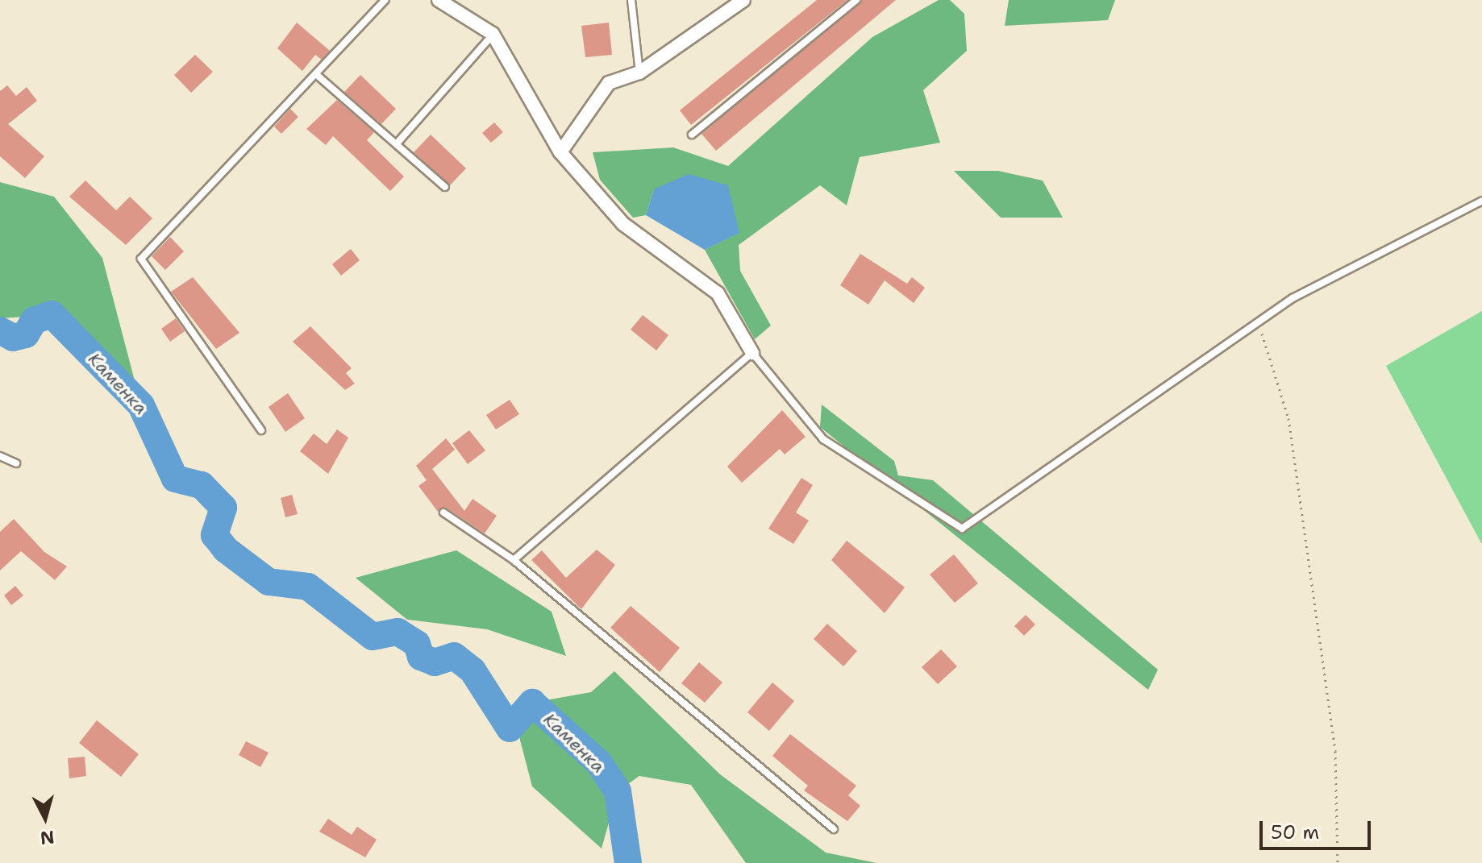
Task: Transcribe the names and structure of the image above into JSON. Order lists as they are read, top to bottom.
{
  "water": ["Каменка"],
  "scale_bar": "50 m",
  "north": "bottom"
}
